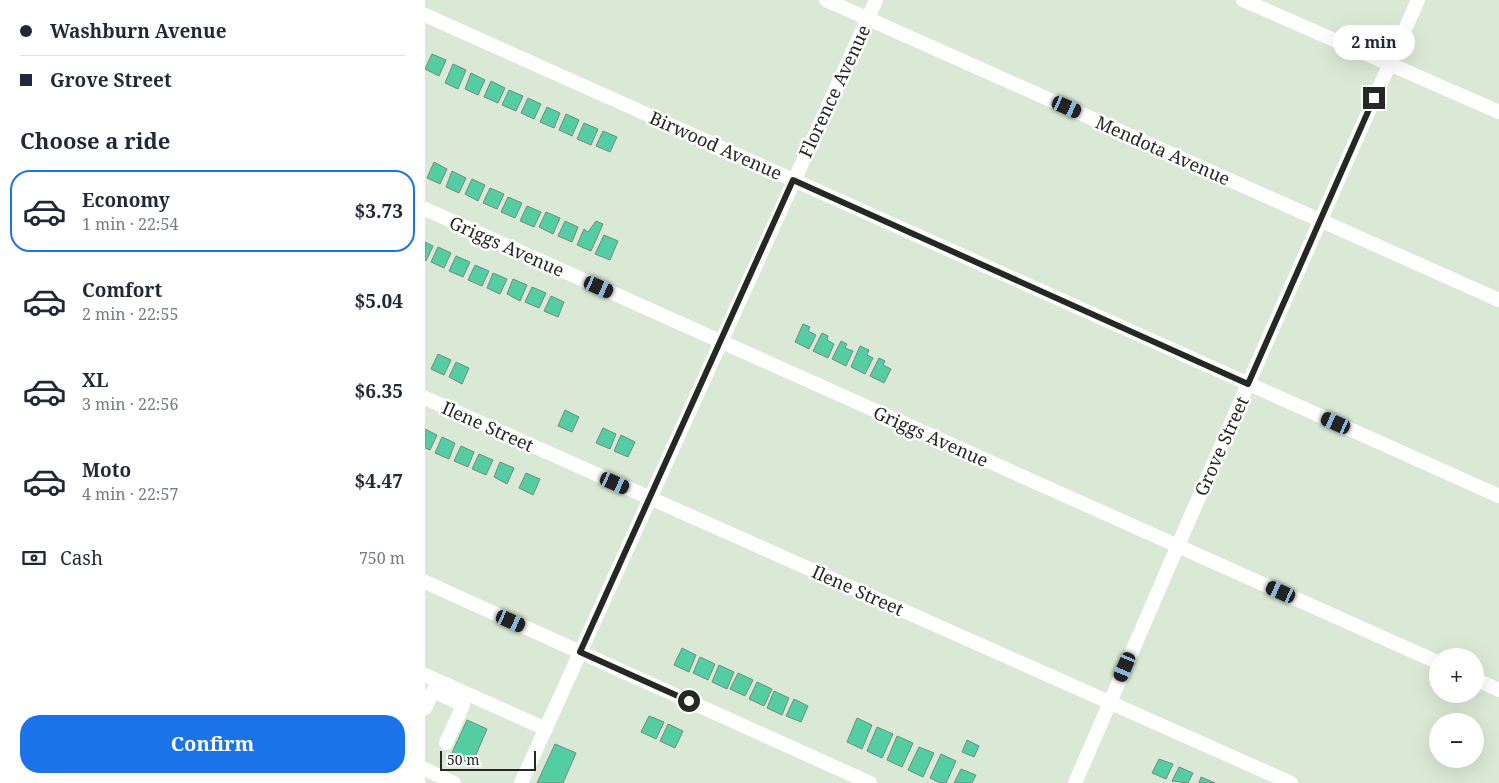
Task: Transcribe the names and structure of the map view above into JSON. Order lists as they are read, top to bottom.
{
  "streets": {
    "street": [
      "Florence Avenue",
      "Birwood Avenue",
      "Mendota Avenue",
      "Griggs Avenue",
      "Ilene Street",
      "Grove Street"
    ]
  },
  "crossings": [
    ["Florence Avenue", "Birwood Avenue"],
    ["Florence Avenue", "Mendota Avenue"],
    ["Florence Avenue", "Griggs Avenue"],
    ["Florence Avenue", "Ilene Street"],
    ["Birwood Avenue", "Grove Street"],
    ["Mendota Avenue", "Grove Street"],
    ["Griggs Avenue", "Grove Street"],
    ["Ilene Street", "Grove Street"]
  ],
  "scale_bar": "50 m",
  "page": {
    "banner": ["Washburn Avenue", "Grove Street"],
    "bubble": "2 min",
    "heading": "Choose a ride",
    "list": [
      {
        "name": "Economy",
        "note": "1 min · 22:54",
        "value": "$3.73"
      },
      {
        "name": "Comfort",
        "note": "2 min · 22:55",
        "value": "$5.04"
      },
      {
        "name": "XL",
        "note": "3 min · 22:56",
        "value": "$6.35"
      },
      {
        "name": "Moto",
        "note": "4 min · 22:57",
        "value": "$4.47"
      }
    ],
    "pay": ["Cash", "750 m"],
    "map_buttons": ["+", "−"],
    "buttons": "Confirm",
    "scale": "50 m"
  }
}
